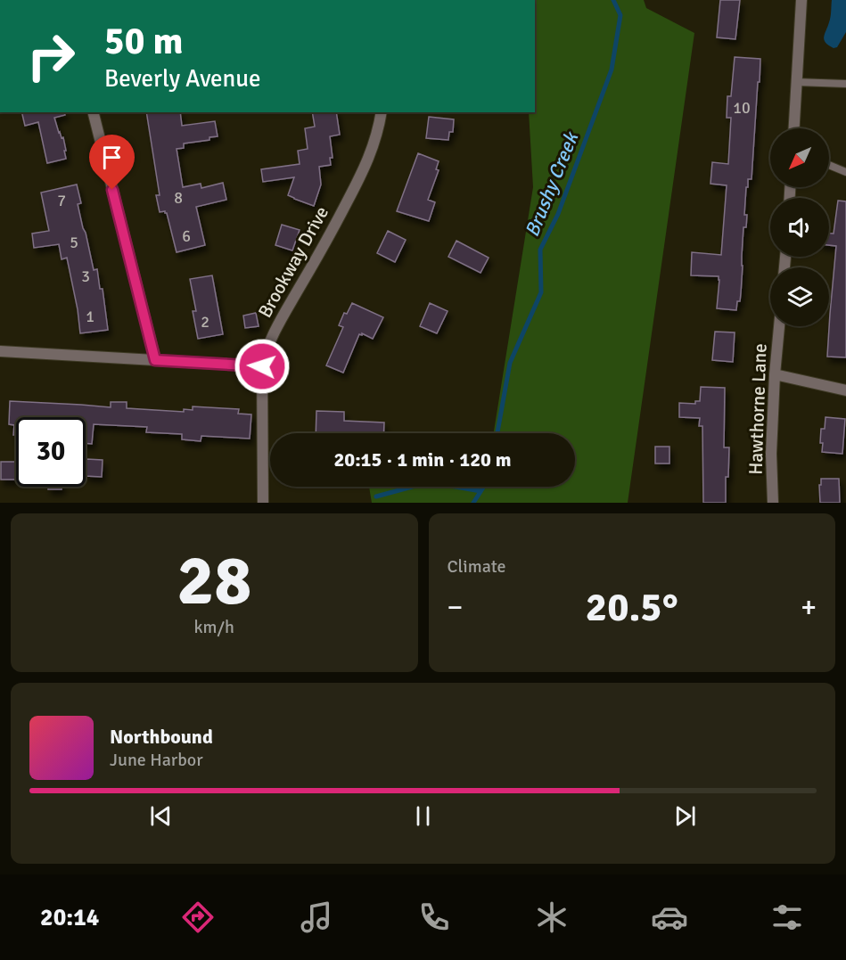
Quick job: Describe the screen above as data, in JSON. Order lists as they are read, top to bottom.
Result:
{
  "streets": {
    "street": ["Brookway Drive", "Hawthorne Lane"]
  },
  "water": ["Brushy Creek"],
  "house_numbers": [
    "10",
    "8",
    "7",
    "6",
    "5",
    "3",
    "1",
    "2"
  ],
  "north": "bottom left",
  "page": {
    "turn": ["50 m", "Beverly Avenue"],
    "limit": "30",
    "trip": "20:15 · 1 min · 120 m",
    "tile": [
      ["28", "km/h"],
      "Climate"
    ],
    "heat": ["−", "20.5°", "+"],
    "song": ["Northbound", "June Harbor"],
    "tabs": "20:14"
  }
}
